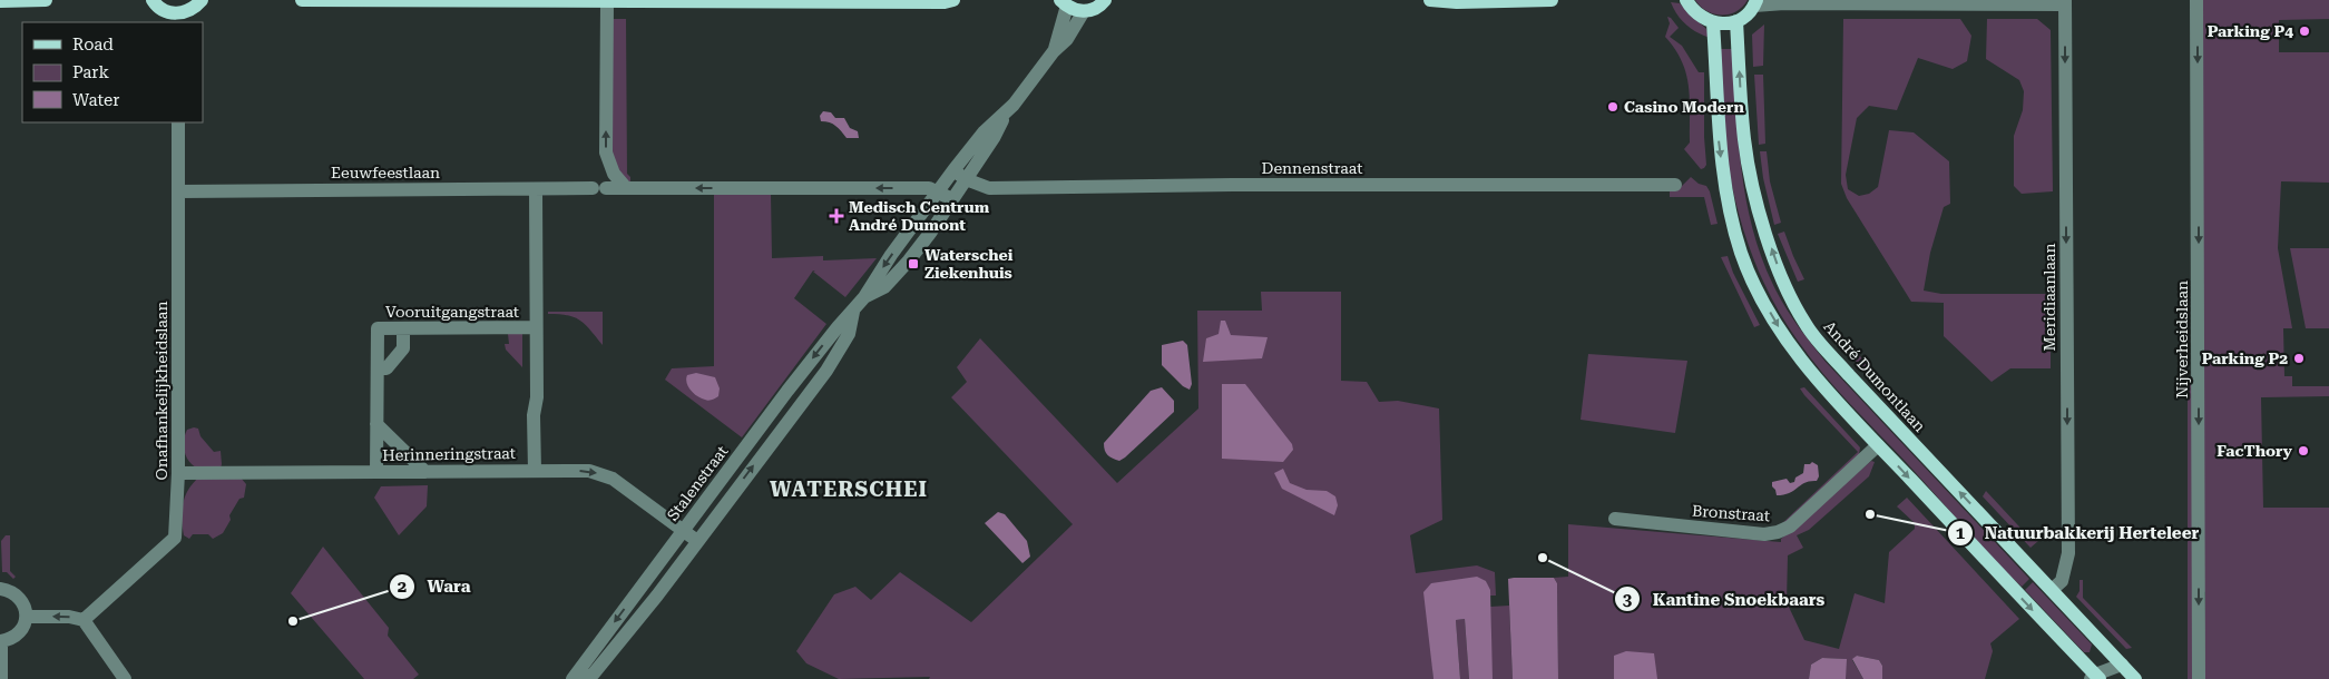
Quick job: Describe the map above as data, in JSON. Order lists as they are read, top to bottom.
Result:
{
  "streets": {
    "main road": ["André Dumontlaan"],
    "street": [
      "Dennenstraat",
      "Eeuwfeestlaan",
      "Meridiaanlaan",
      "Vooruitgangstraat",
      "Nijverheidslaan",
      "Onafhankelijkheidslaan",
      "Herinneringstraat",
      "Stalenstraat",
      "Bronstraat"
    ]
  },
  "crossings": [
    ["Dennenstraat", "Stalenstraat"],
    ["Eeuwfeestlaan", "Vooruitgangstraat"],
    ["Eeuwfeestlaan", "Onafhankelijkheidslaan"],
    ["Eeuwfeestlaan", "Stalenstraat"],
    ["Meridiaanlaan", "André Dumontlaan"],
    ["Vooruitgangstraat", "Herinneringstraat"],
    ["Onafhankelijkheidslaan", "Herinneringstraat"],
    ["Herinneringstraat", "Stalenstraat"]
  ],
  "one_way": ["Eeuwfeestlaan", "Meridiaanlaan", "Nijverheidslaan"],
  "districts": ["WATERSCHEI"],
  "places": {
    "other": [
      "Parking P4",
      "Casino Modern",
      "Parking P2",
      "FacThory",
      "Natuurbakkerij Herteleer",
      "Kantine Snoekbaars",
      "Wara"
    ],
    "health": ["Medisch Centrum André Dumont"],
    "transit": ["Waterschei Ziekenhuis"]
  },
  "legend": ["Road", "Park", "Water"]
}
